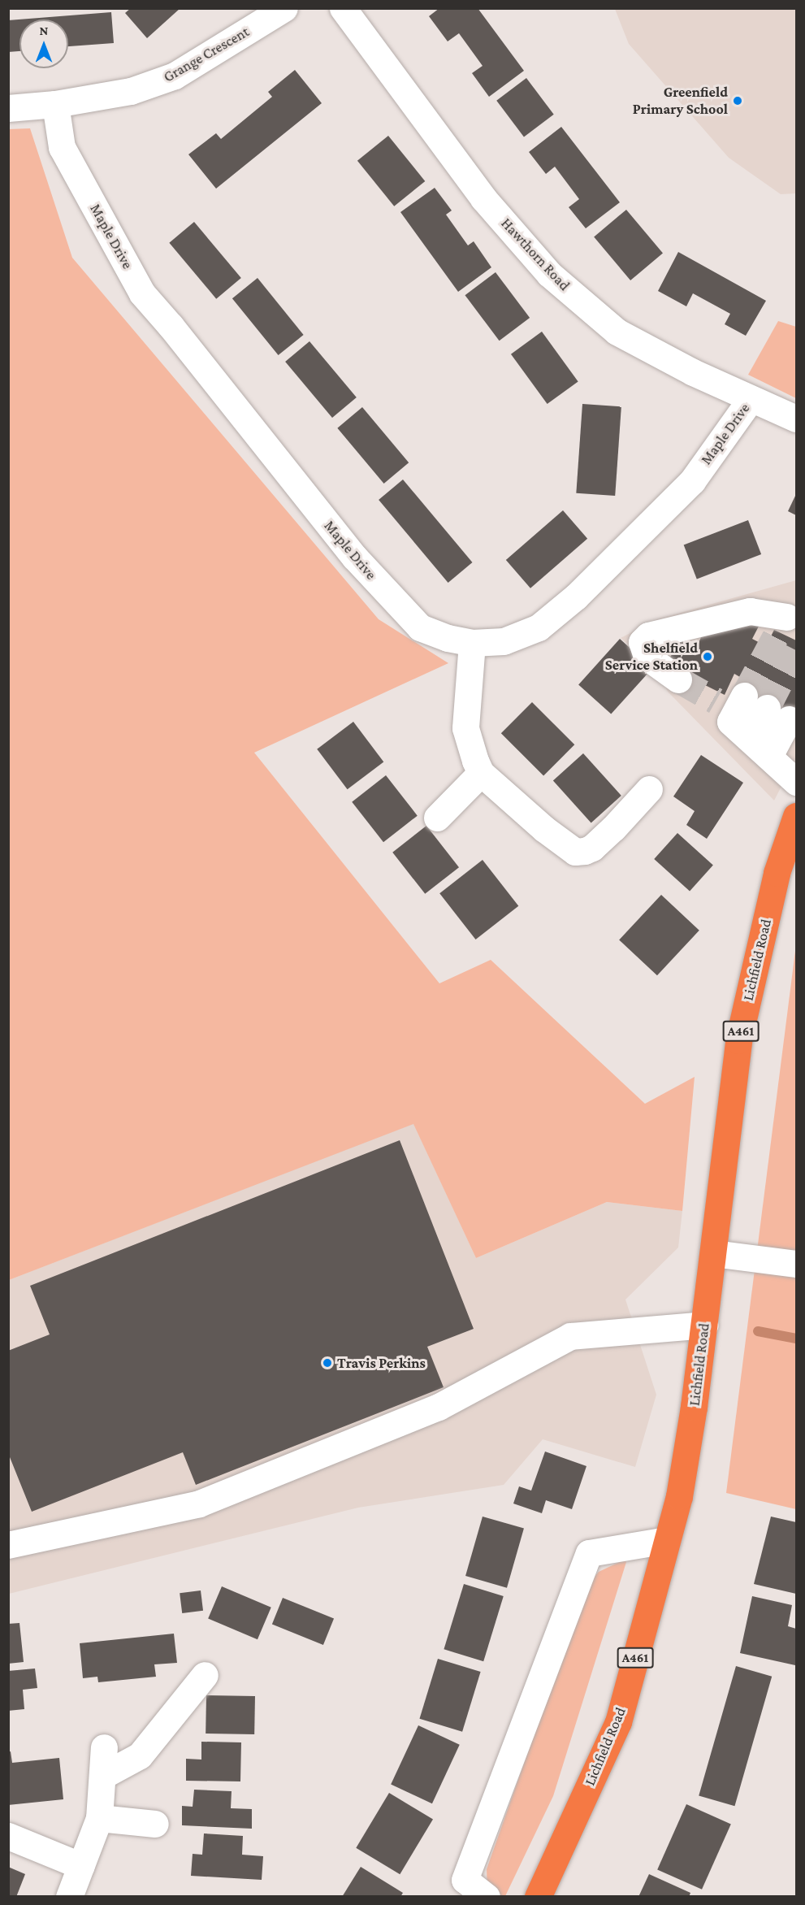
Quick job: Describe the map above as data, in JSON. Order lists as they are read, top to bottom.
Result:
{
  "streets": {
    "highway": ["Lichfield Road", "A461"],
    "street": ["Grange Crescent", "Maple Drive", "Hawthorn Road"]
  },
  "crossings": [
    ["Grange Crescent", "Maple Drive"],
    ["Maple Drive", "Hawthorn Road"]
  ],
  "places": ["Greenfield Primary School", "Shelfield Service Station", "Travis Perkins"],
  "north": "top"
}
